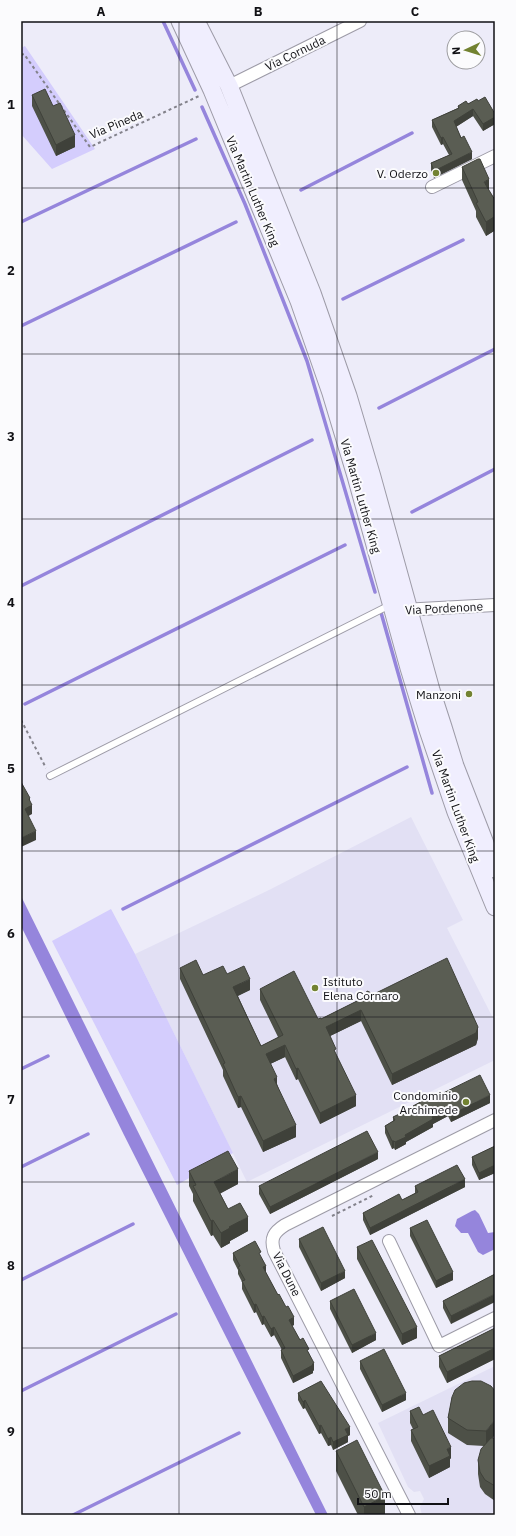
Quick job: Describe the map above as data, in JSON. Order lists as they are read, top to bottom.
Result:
{
  "streets": {
    "main road": ["Via Martin Luther King"],
    "street": ["Via Cornuda", "Via Pordenone", "Via Dune"],
    "path": ["Via Pineda"]
  },
  "crossings": [
    ["Via Cornuda", "Via Martin Luther King"],
    ["Via Pineda", "Via Martin Luther King"],
    ["Via Martin Luther King", "Via Pordenone"]
  ],
  "places": [
    "V. Oderzo",
    "Manzoni",
    "Istituto Elena Cornaro",
    "Condominio Archimede"
  ],
  "scale_bar": "50 m",
  "north": "left",
  "grid": {
    "columns": ["A", "B", "C"],
    "rows": [
      "1",
      "2",
      "3",
      "4",
      "5",
      "6",
      "7",
      "8",
      "9"
    ]
  }
}
